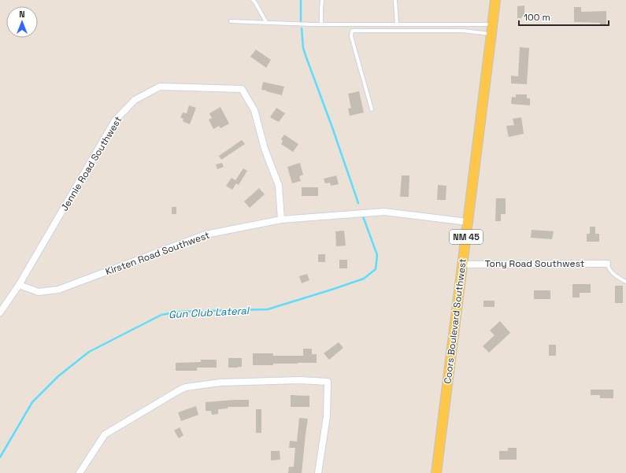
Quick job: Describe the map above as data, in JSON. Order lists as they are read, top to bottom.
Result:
{
  "streets": {
    "main road": ["NM 45", "Coors Boulevard Southwest"],
    "street": ["Jennie Road Southwest", "Kirsten Road Southwest", "Tony Road Southwest"]
  },
  "crossings": [
    ["Jennie Road Southwest", "Kirsten Road Southwest"],
    ["Kirsten Road Southwest", "Coors Boulevard Southwest"],
    ["Tony Road Southwest", "Coors Boulevard Southwest"]
  ],
  "water": ["Gun Club Lateral"],
  "scale_bar": "100 m",
  "north": "top"
}
